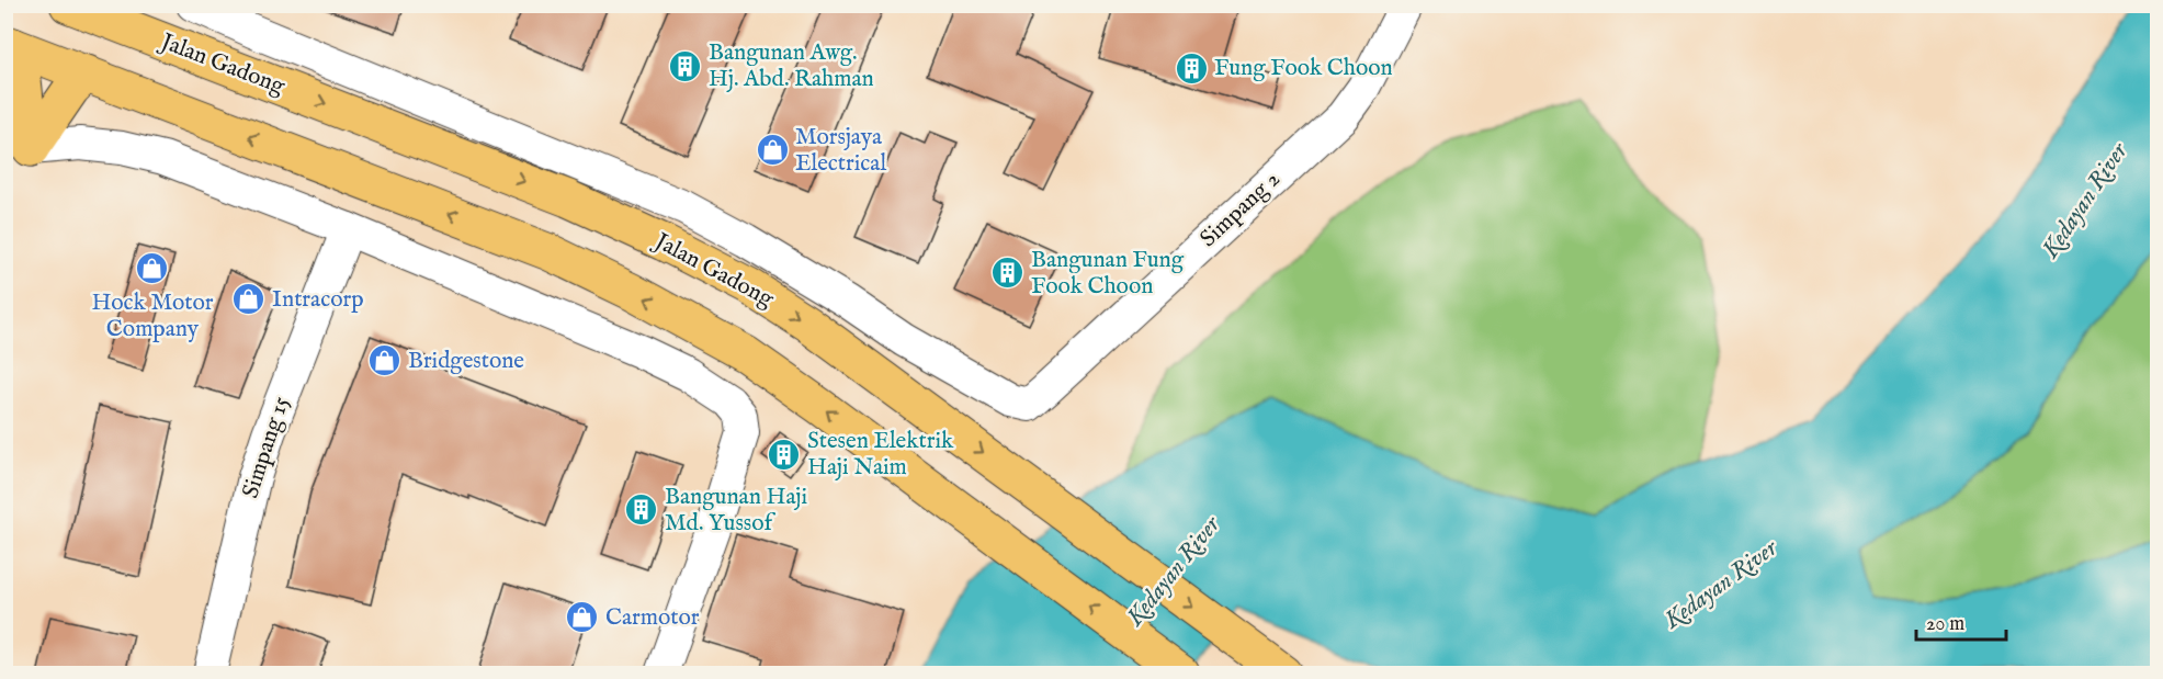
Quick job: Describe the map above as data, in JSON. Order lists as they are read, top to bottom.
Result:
{
  "streets": {
    "main road": ["Jalan Gadong"],
    "street": ["Simpang 2", "Simpang 15"]
  },
  "water": ["Kedayan River"],
  "places": {
    "building": [
      "Bangunan Awg. Hj. Abd. Rahman",
      "Fung Fook Choon",
      "Bangunan Fung Fook Choon",
      "Stesen Elektrik Haji Naim",
      "Bangunan Haji Md. Yussof"
    ],
    "shop": [
      "Morsjaya Electrical",
      "Hock Motor Company",
      "Intracorp",
      "Bridgestone",
      "Carmotor"
    ]
  },
  "scale_bar": "20 m"
}
